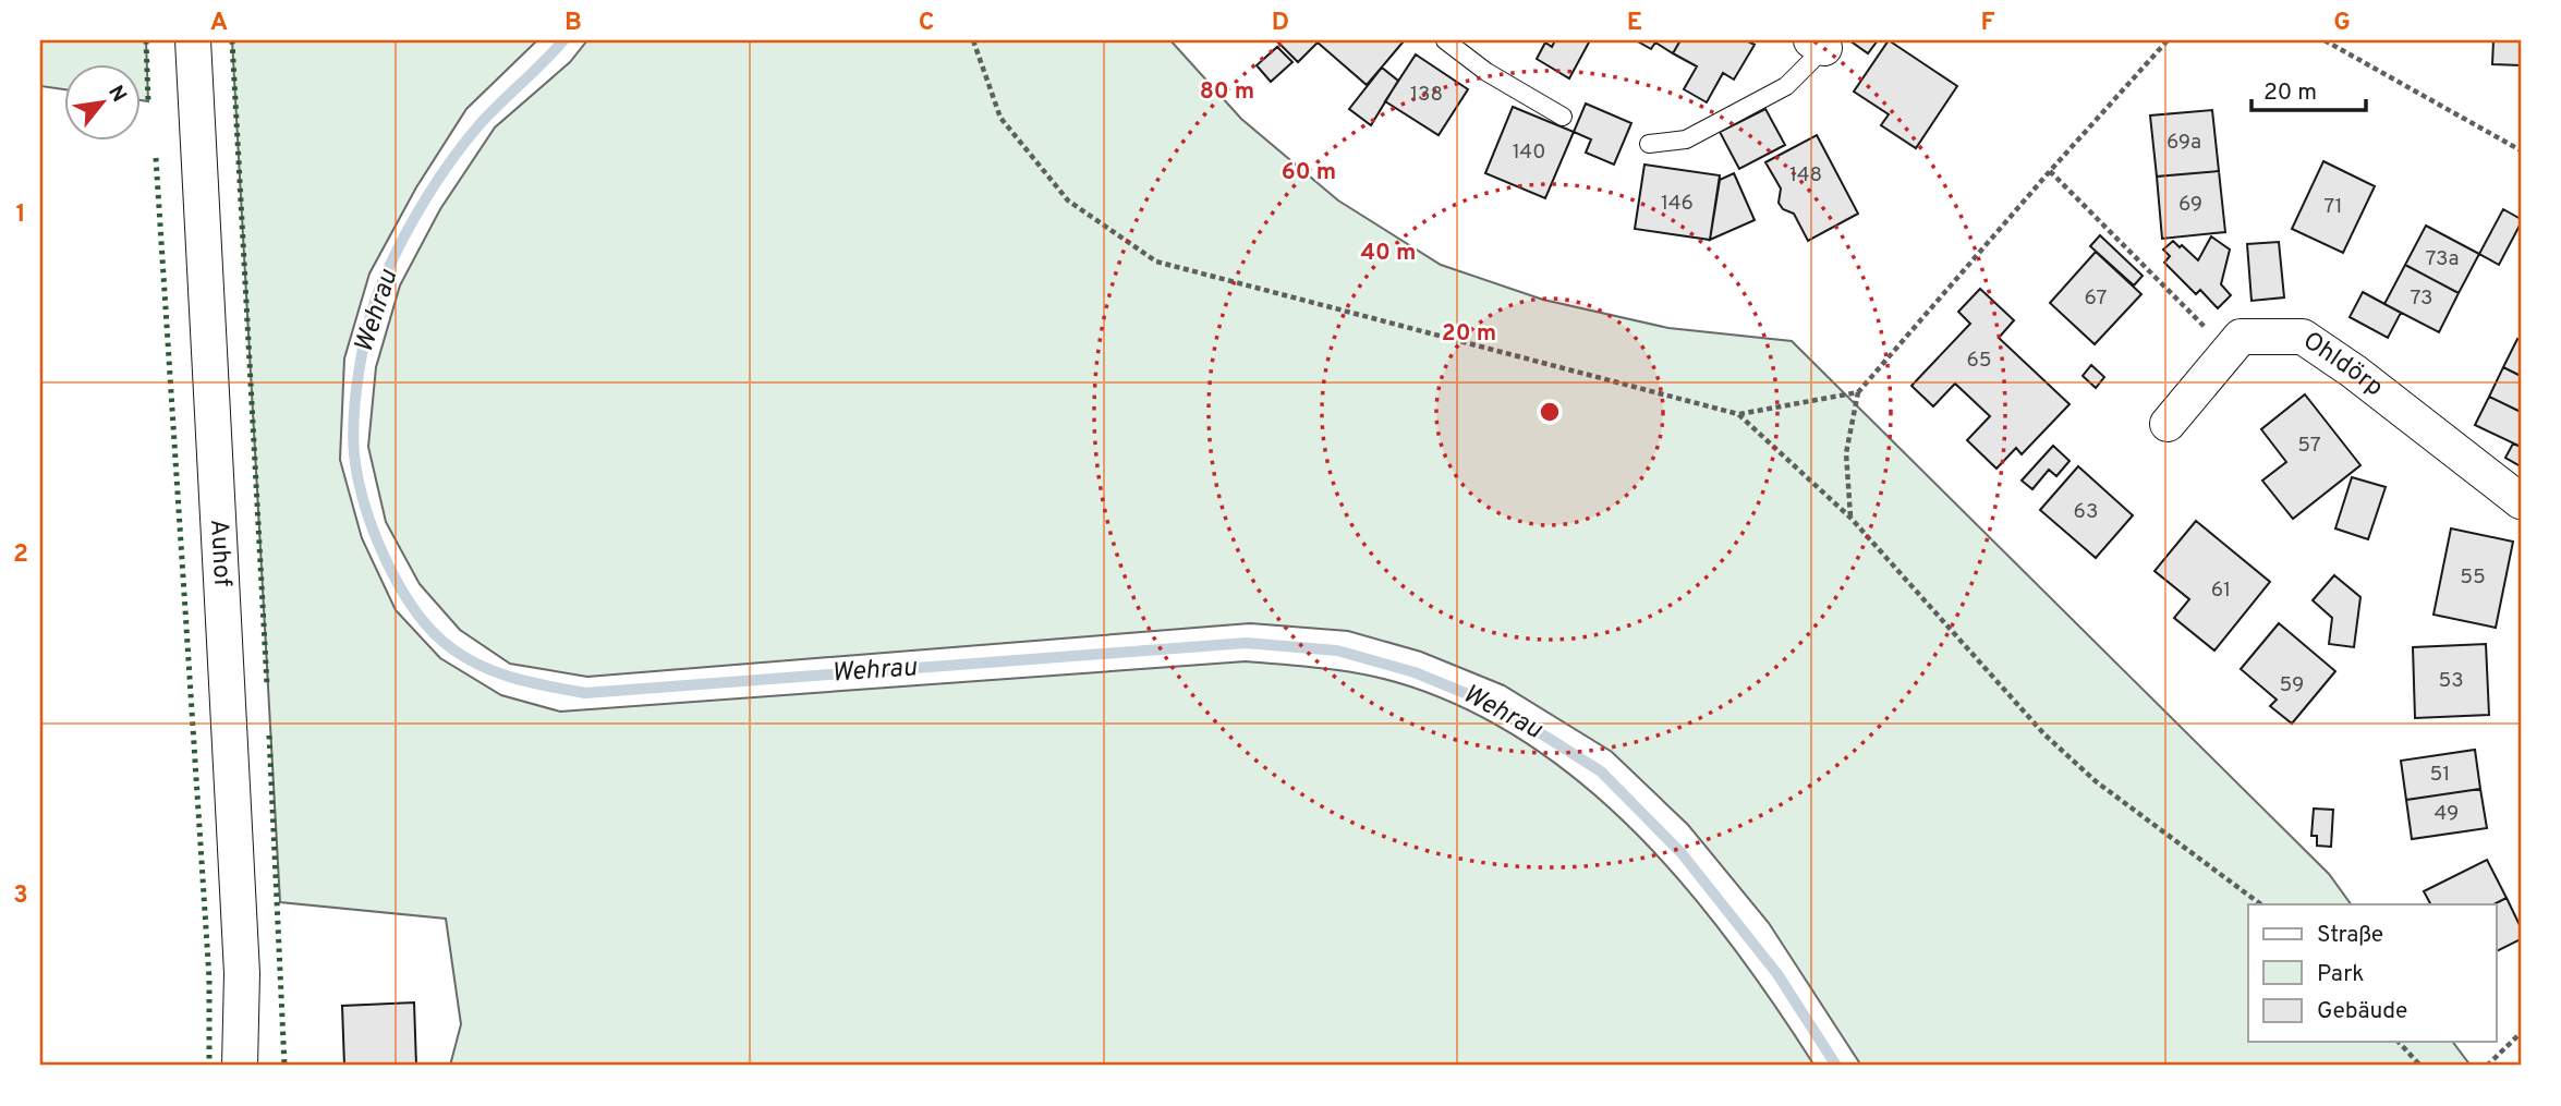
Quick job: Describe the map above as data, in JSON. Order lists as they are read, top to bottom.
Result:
{
  "streets": {
    "street": ["Ohldörp", "Auhof"]
  },
  "water": ["Wehrau"],
  "house_numbers": [
    "138",
    "69a",
    "140",
    "148",
    "146",
    "69",
    "71",
    "73a",
    "67",
    "73",
    "65",
    "57",
    "63",
    "55",
    "61",
    "53",
    "59",
    "51",
    "49"
  ],
  "legend": ["Straße", "Park", "Gebäude"],
  "scale_bar": "20 m",
  "north": "top right",
  "grid": {
    "columns": [
      "A",
      "B",
      "C",
      "D",
      "E",
      "F",
      "G"
    ],
    "rows": ["1", "2", "3"]
  },
  "rings": [
    "80 m",
    "60 m",
    "40 m",
    "20 m"
  ]
}
